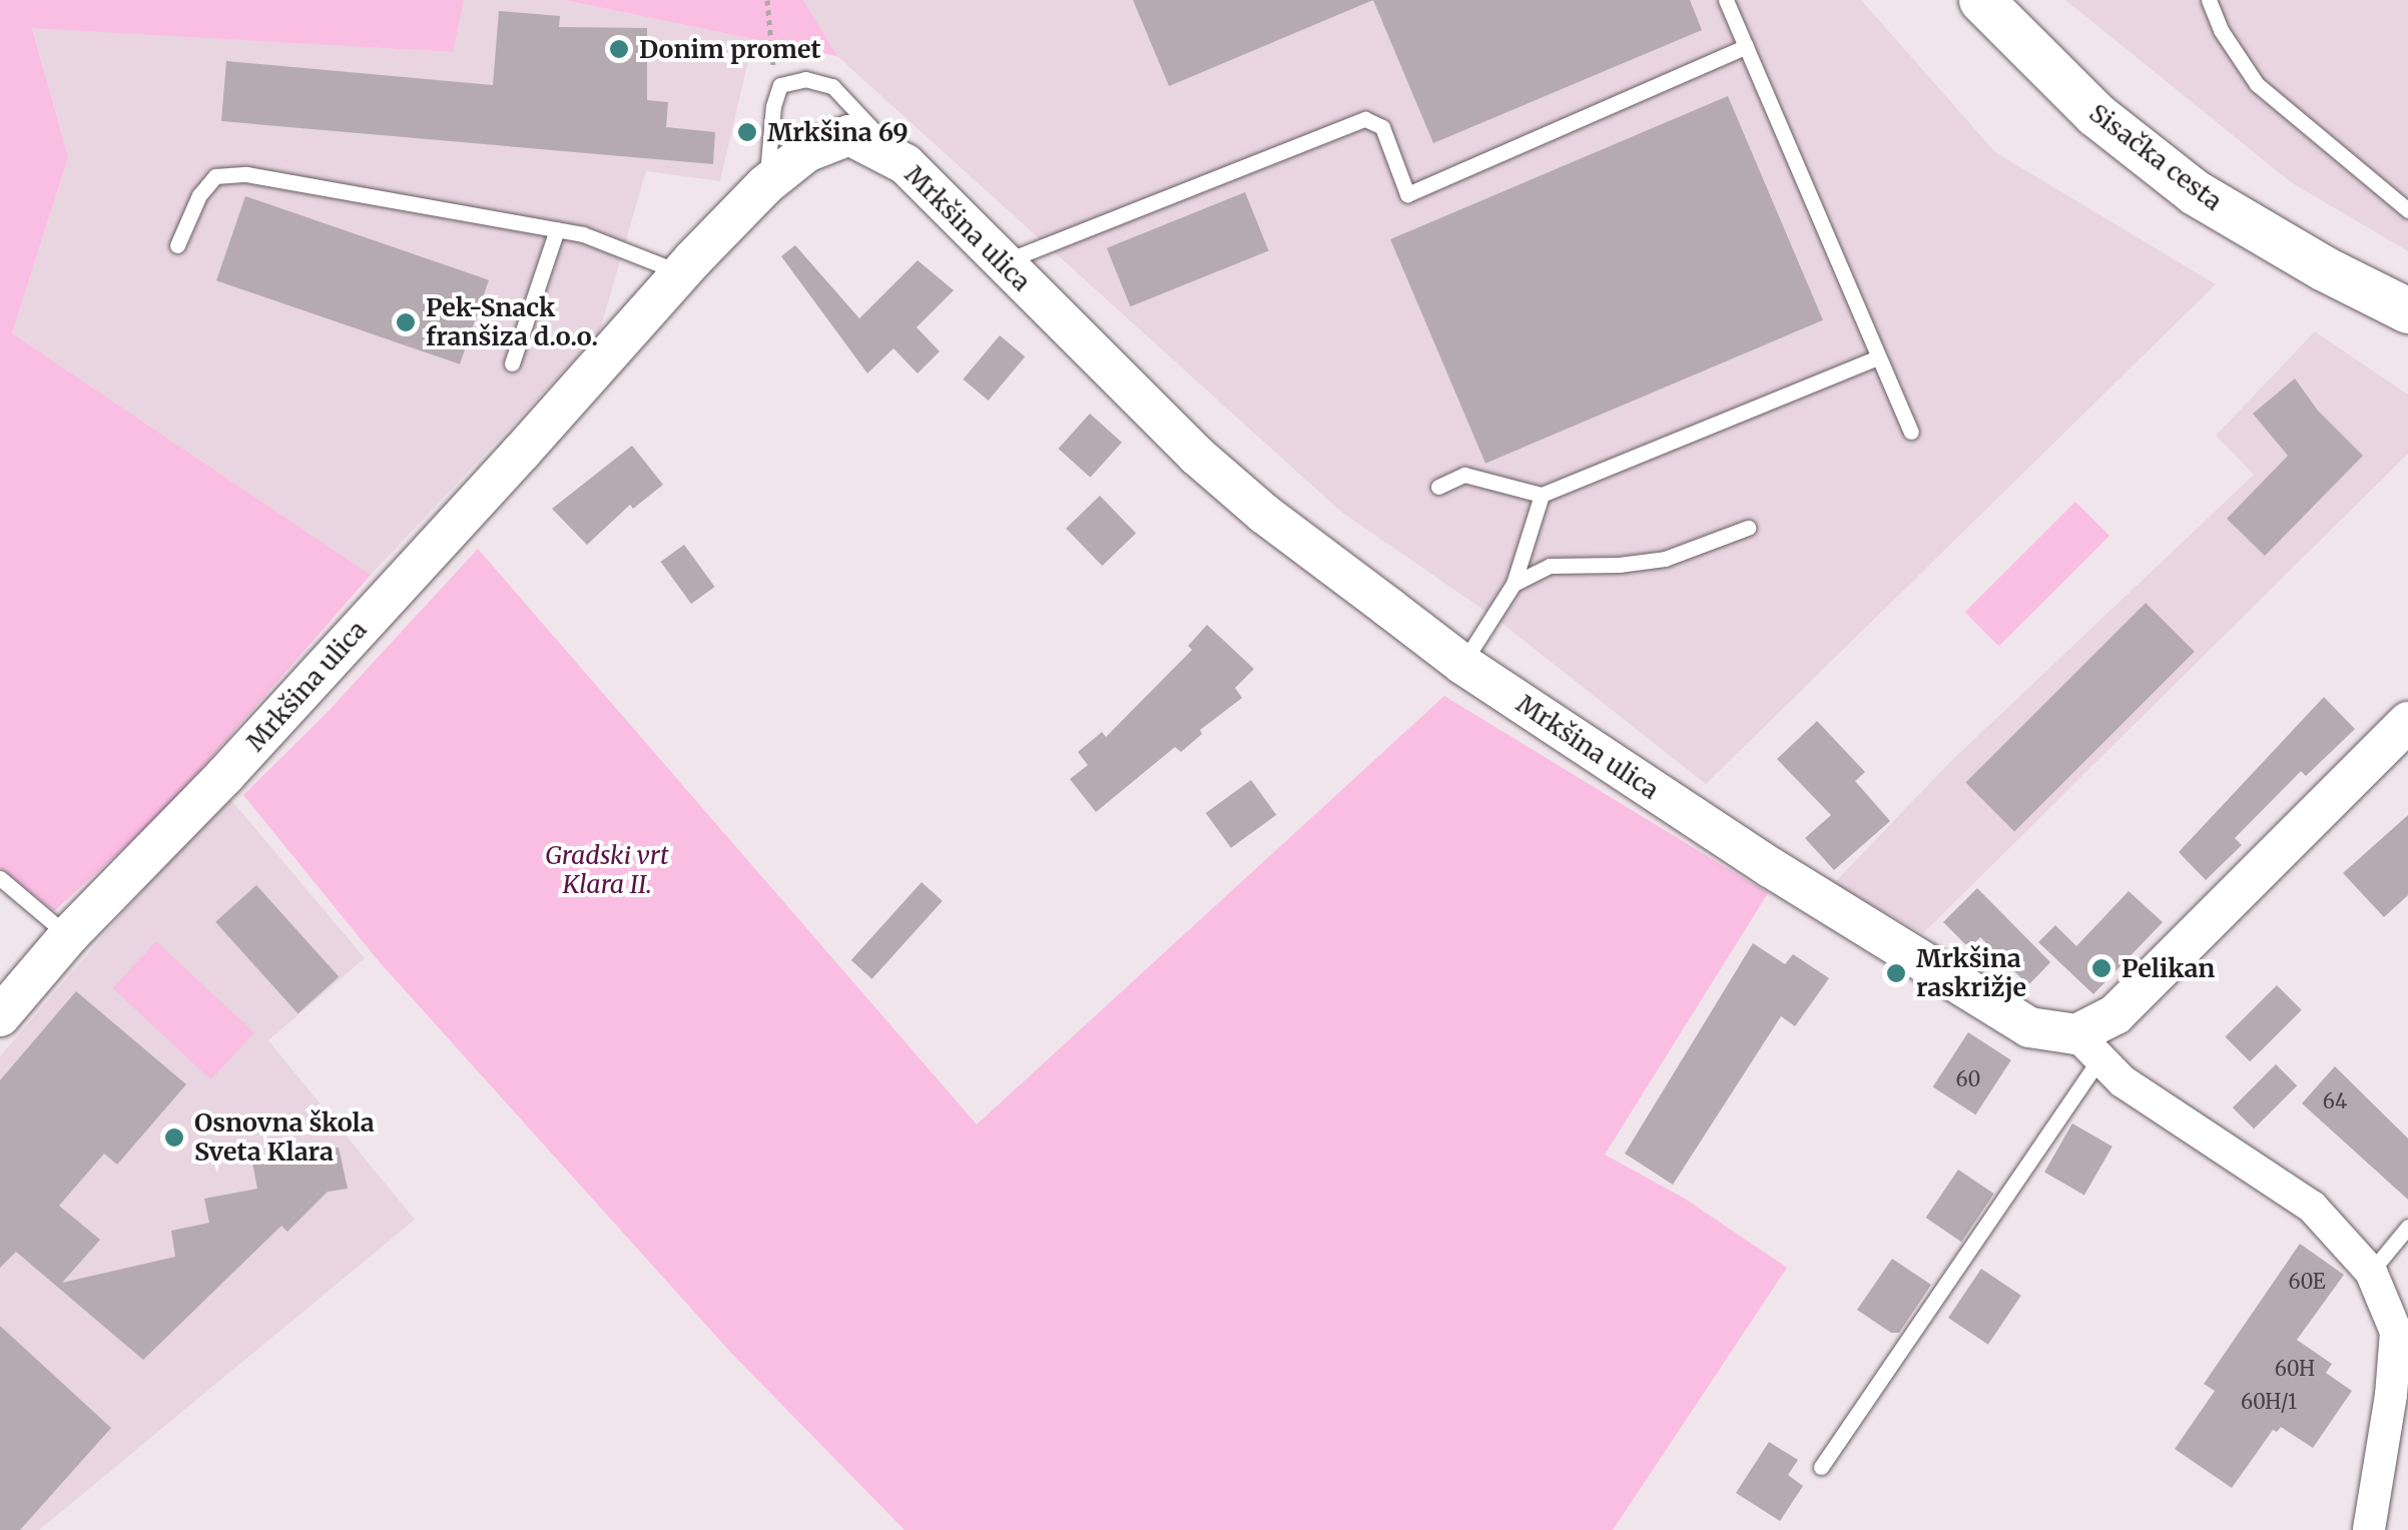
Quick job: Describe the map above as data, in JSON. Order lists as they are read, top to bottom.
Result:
{
  "streets": {
    "main road": ["Sisačka cesta"],
    "street": ["Mrkšina ulica"]
  },
  "parks": ["Gradski vrt Klara II."],
  "places": [
    "Donim promet",
    "Mrkšina 69",
    "Pek-Snack franšiza d.o.o.",
    "Pelikan",
    "Mrkšina raskrižje",
    "Osnovna škola Sveta Klara"
  ],
  "house_numbers": [
    "60",
    "64",
    "60E",
    "60H",
    "60H/1"
  ]
}
